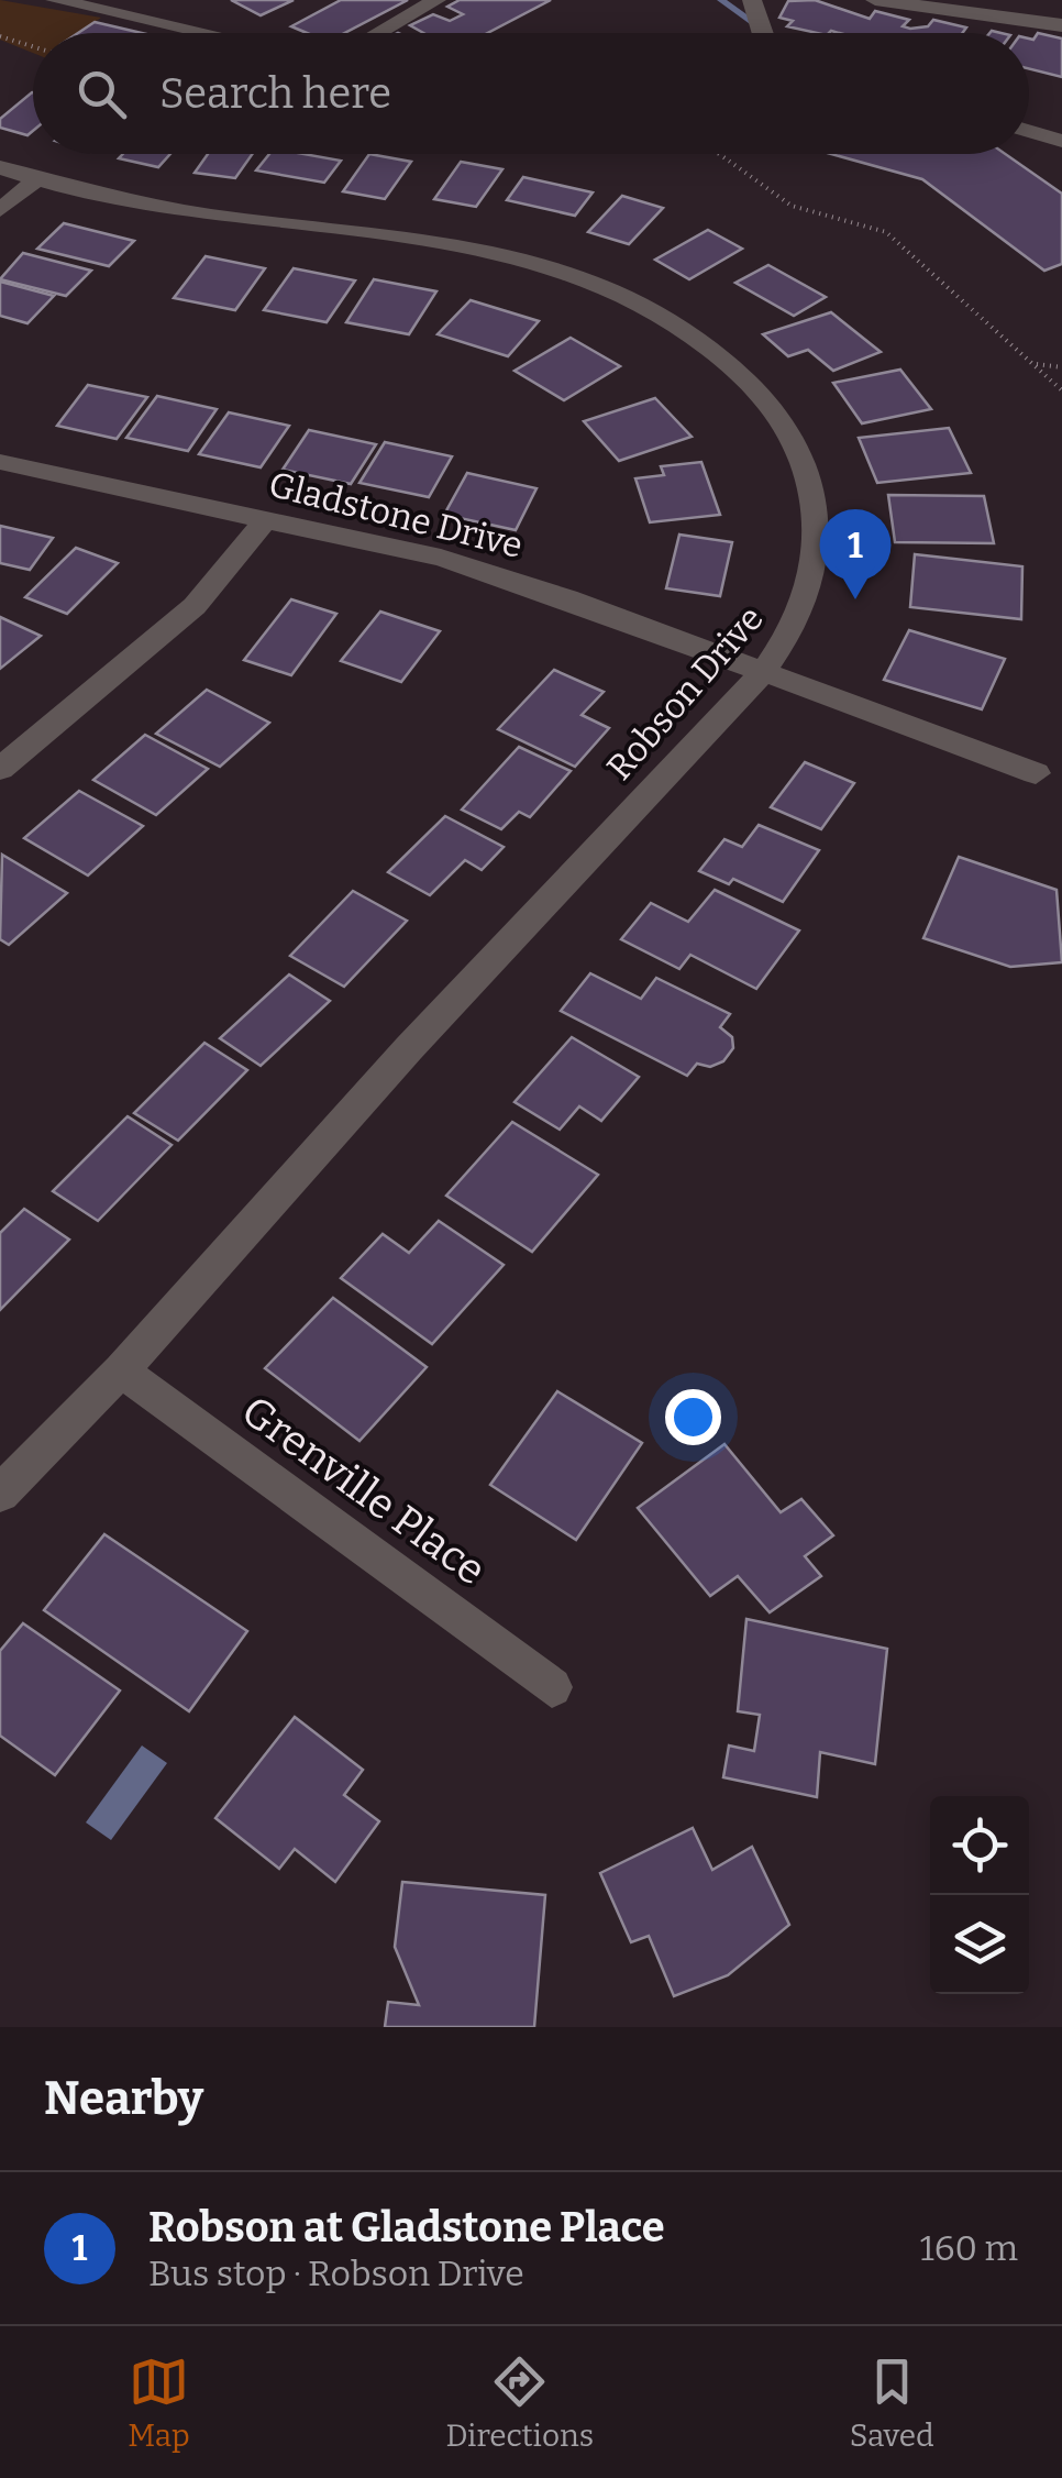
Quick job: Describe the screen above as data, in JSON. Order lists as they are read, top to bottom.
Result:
{
  "streets": {
    "street": ["Gladstone Drive", "Robson Drive", "Grenville Place"]
  },
  "crossings": [
    ["Gladstone Drive", "Robson Drive"],
    ["Robson Drive", "Grenville Place"]
  ],
  "page": {
    "search": "Search here",
    "pins": "1",
    "heading": "Nearby",
    "list": [
      {
        "mark": "1",
        "name": "Robson at Gladstone Place",
        "note": "Bus stop · Robson Drive",
        "value": "160 m"
      }
    ],
    "nav": ["Map", "Directions", "Saved"]
  }
}
